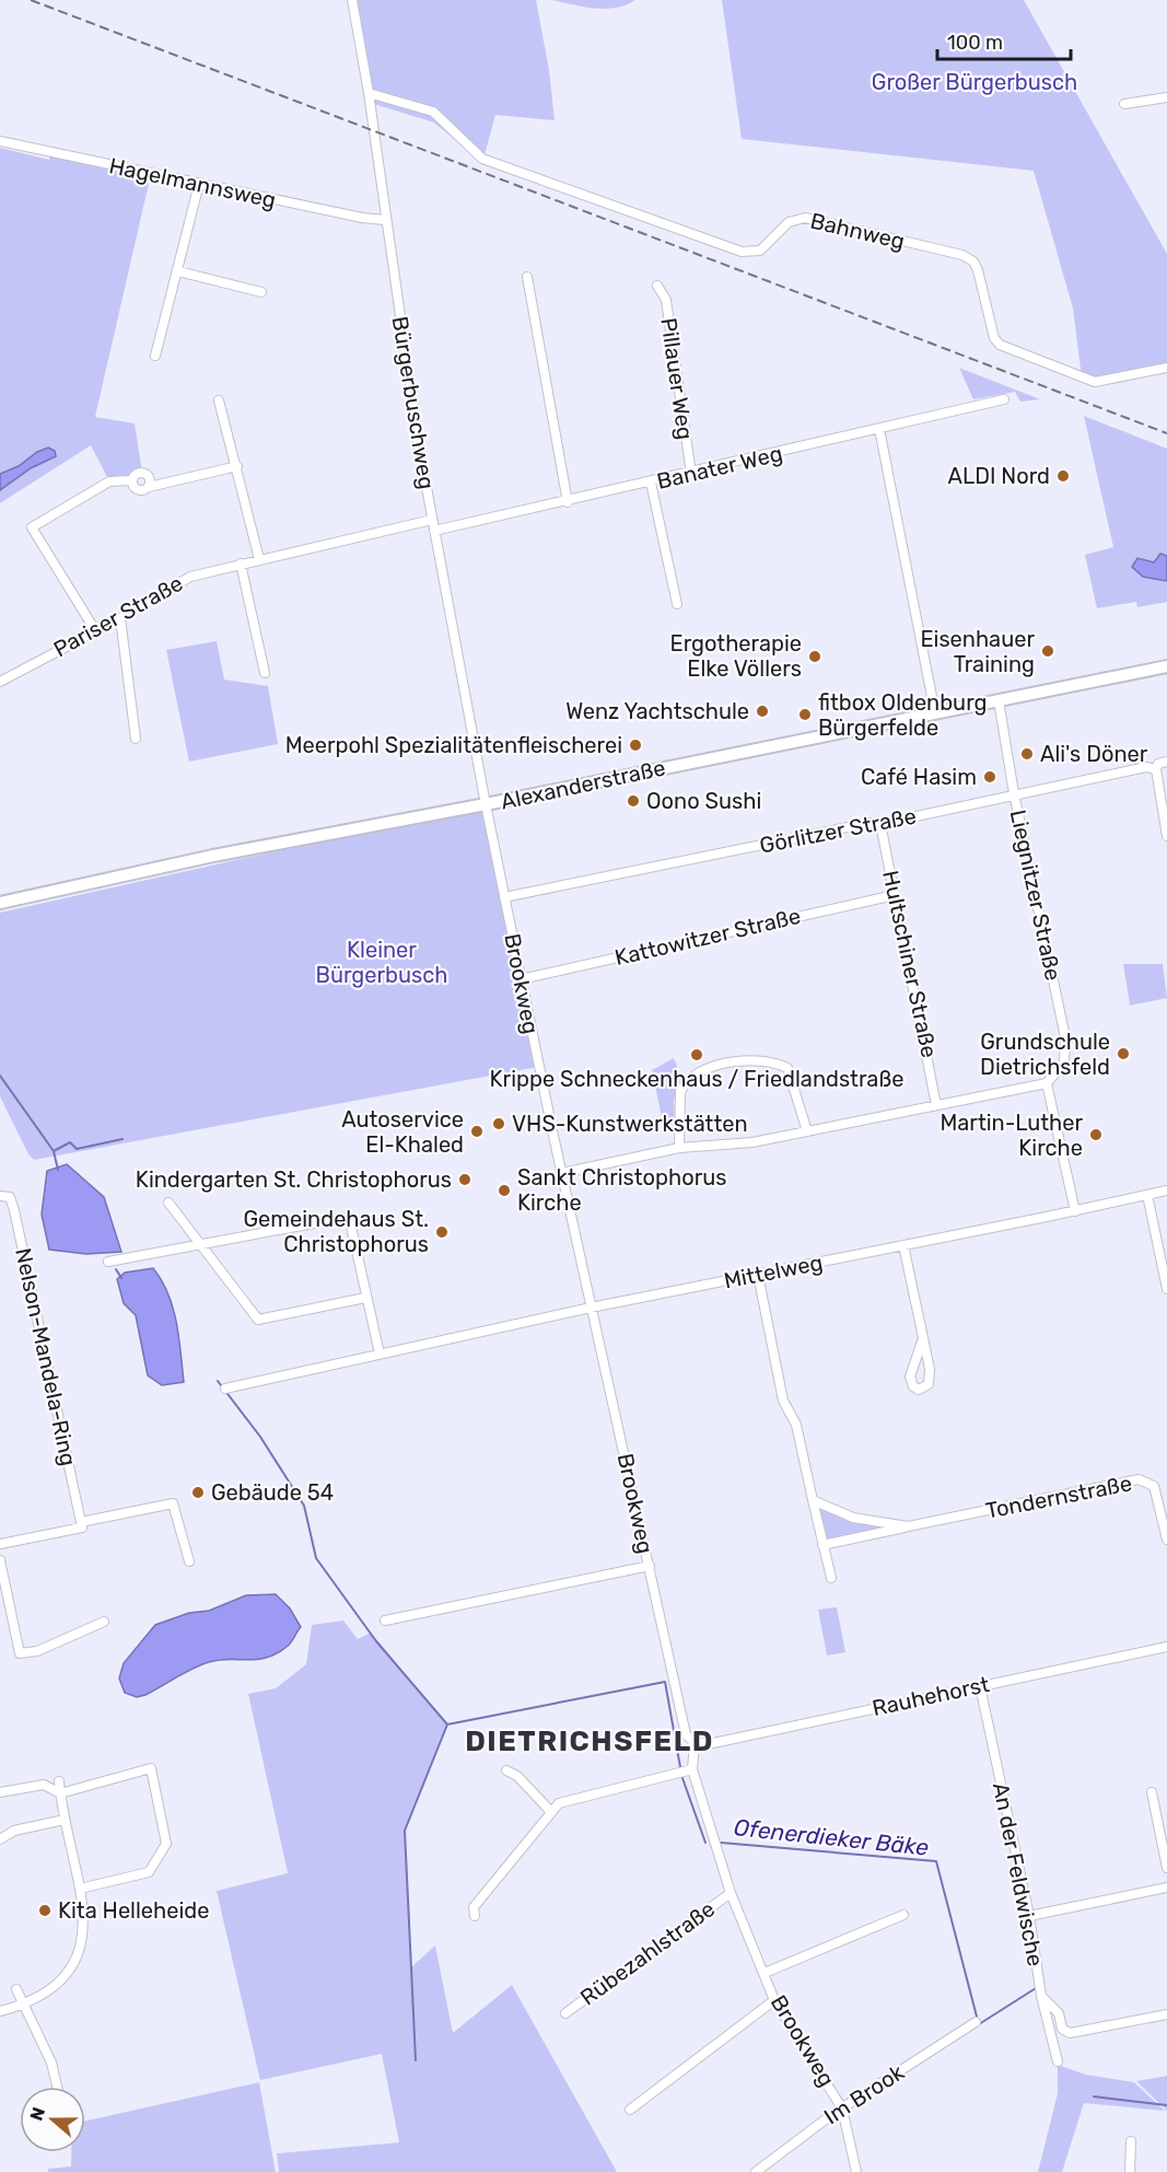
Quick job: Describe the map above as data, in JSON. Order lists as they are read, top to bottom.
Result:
{
  "streets": {
    "main road": ["Alexanderstraße"],
    "street": [
      "Hagelmannsweg",
      "Bahnweg",
      "Pillauer Weg",
      "Bürgerbuschweg",
      "Banater Weg",
      "Pariser Straße",
      "Görlitzer Straße",
      "Liegnitzer Straße",
      "Kattowitzer Straße",
      "Hultschiner Straße",
      "Brookweg",
      "Mittelweg",
      "Nelson-Mandela-Ring",
      "Tondernstraße",
      "Rauhehorst",
      "An der Feldwische",
      "Rübezahlstraße",
      "Im Brook"
    ]
  },
  "crossings": [
    ["Hagelmannsweg", "Bürgerbuschweg"],
    ["Bahnweg", "Bürgerbuschweg"],
    ["Pillauer Weg", "Banater Weg"],
    ["Bürgerbuschweg", "Banater Weg"],
    ["Bürgerbuschweg", "Pariser Straße"],
    ["Bürgerbuschweg", "Alexanderstraße"],
    ["Bürgerbuschweg", "Brookweg"],
    ["Alexanderstraße", "Liegnitzer Straße"],
    ["Alexanderstraße", "Brookweg"],
    ["Görlitzer Straße", "Liegnitzer Straße"],
    ["Görlitzer Straße", "Hultschiner Straße"],
    ["Görlitzer Straße", "Brookweg"],
    ["Kattowitzer Straße", "Hultschiner Straße"],
    ["Kattowitzer Straße", "Brookweg"],
    ["Brookweg", "Mittelweg"],
    ["Brookweg", "Rauhehorst"],
    ["Brookweg", "Rübezahlstraße"],
    ["Brookweg", "Im Brook"],
    ["Rauhehorst", "An der Feldwische"]
  ],
  "districts": ["DIETRICHSFELD"],
  "water": ["Ofenerdieker Bäke"],
  "parks": ["Großer Bürgerbusch", "Kleiner Bürgerbusch"],
  "places": [
    "ALDI Nord",
    "Eisenhauer Training",
    "Ergotherapie Elke Völlers",
    "Wenz Yachtschule",
    "fitbox Oldenburg Bürgerfelde",
    "Meerpohl Spezialitätenfleischerei",
    "Ali's Döner",
    "Café Hasim",
    "Oono Sushi",
    "Grundschule Dietrichsfeld",
    "Krippe Schneckenhaus / Friedlandstraße",
    "VHS-Kunstwerkstätten",
    "Autoservice El-Khaled",
    "Martin-Luther Kirche",
    "Kindergarten St. Christophorus",
    "Sankt Christophorus Kirche",
    "Gemeindehaus St. Christophorus",
    "Gebäude 54",
    "Kita Helleheide"
  ],
  "scale_bar": "100 m",
  "north": "left"
}
